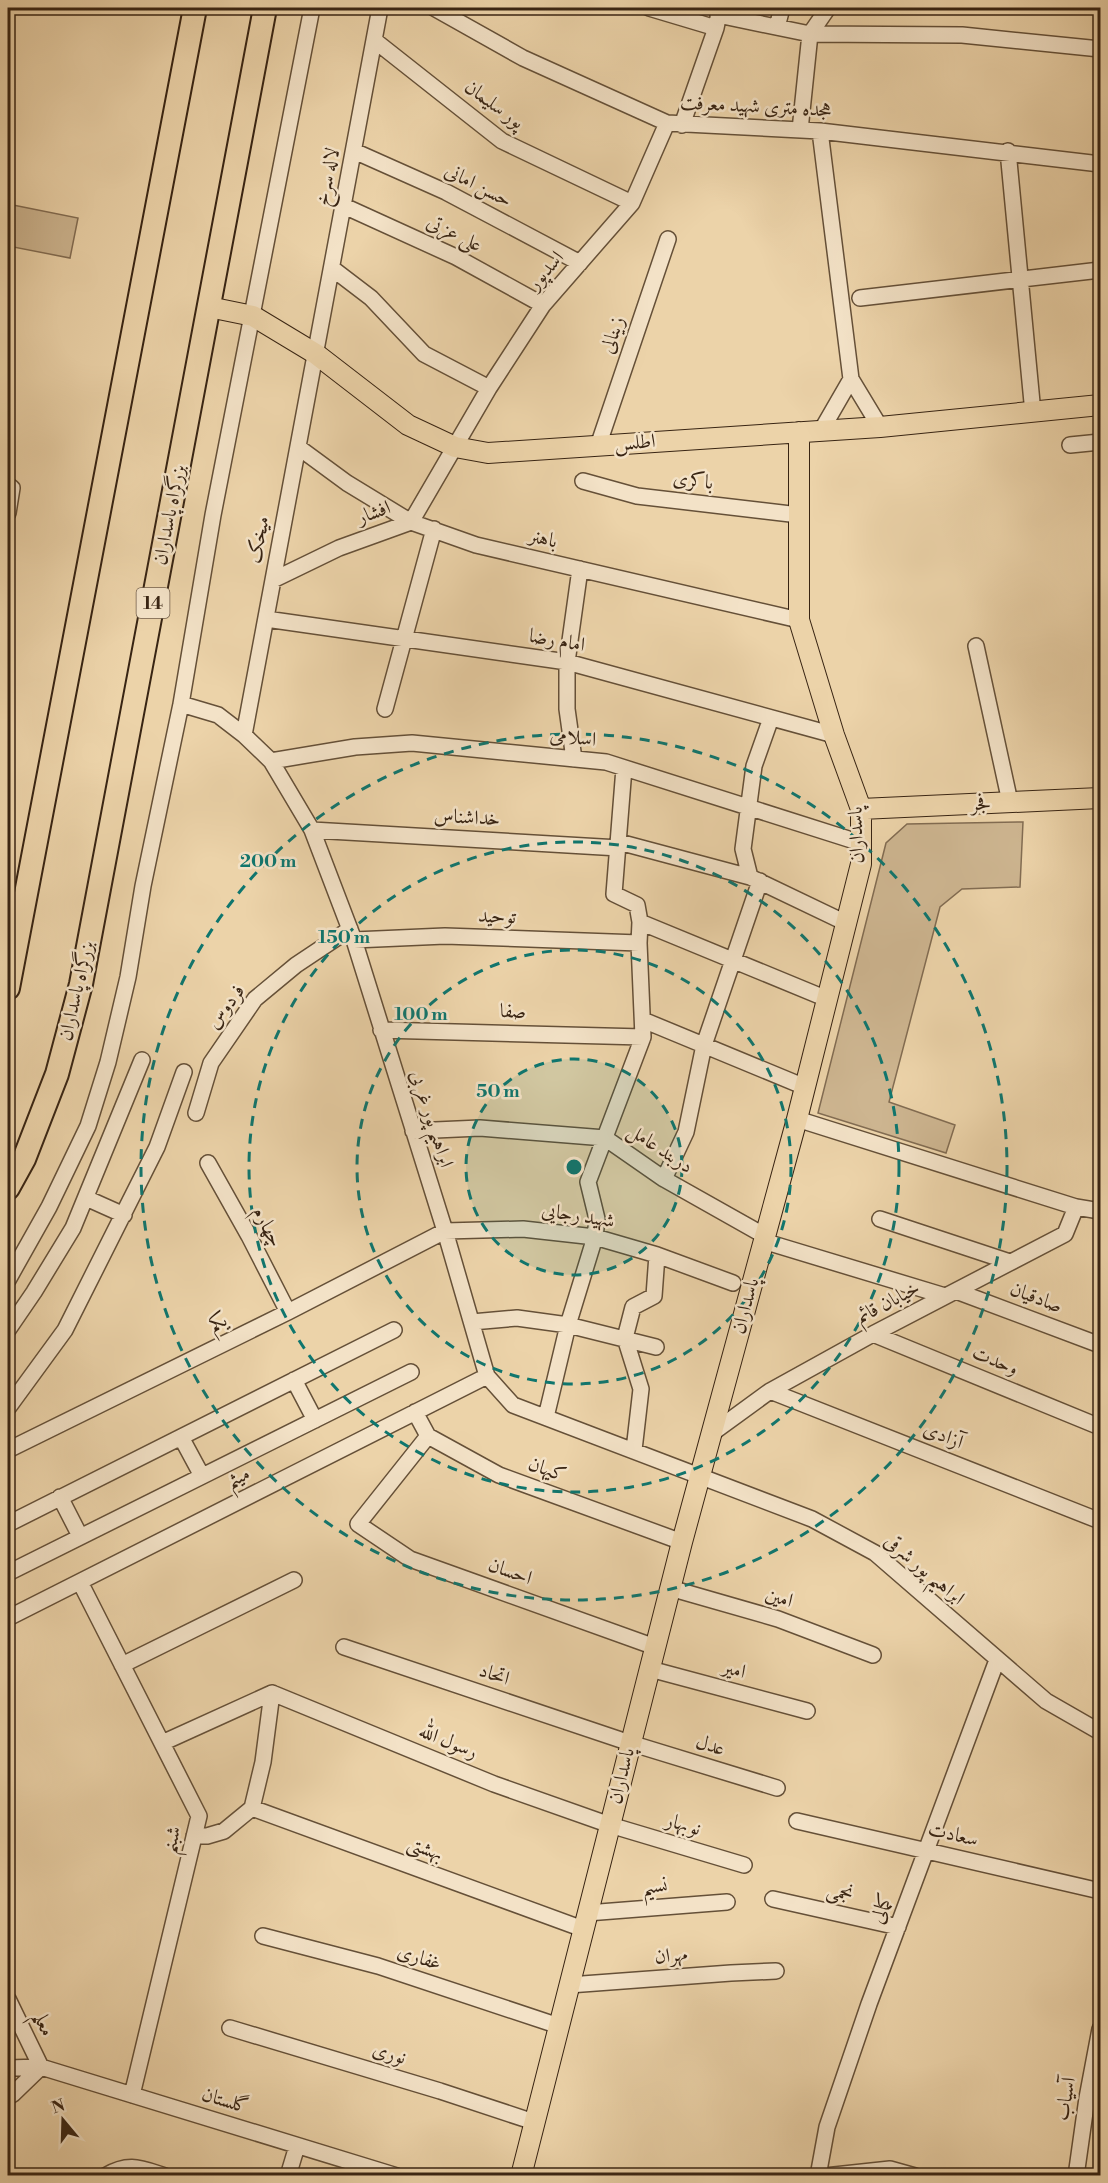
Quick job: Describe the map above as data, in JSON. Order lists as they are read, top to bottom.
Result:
{
  "streets": {
    "highway": ["بزرگراه پاسداران", "14"],
    "main road": ["اطلس", "فجر", "پاسداران"],
    "street": [
      "پور سلیمان",
      "هجده متری شهید معرفت",
      "لاله سرخ",
      "حسن امانی",
      "علی عزتی",
      "اسدپور",
      "زینالی",
      "باکری",
      "افشار",
      "باهنر",
      "میخک",
      "امام رضا",
      "اسلامی",
      "خداشناس",
      "توحید",
      "فردوس",
      "صفا",
      "ابراهیم پور غربی",
      "دربند عامل",
      "شهید رجایی",
      "چهارم",
      "صادقیان",
      "خیابان قائم",
      "یکم",
      "وحدت",
      "آزادی",
      "کیهان",
      "میثم",
      "ابراهیم پور شرقی",
      "احسان",
      "امین",
      "امیر",
      "اتحاد",
      "رسول الله",
      "عدل",
      "نوبهار",
      "سعادت",
      "شبنم",
      "بهشتی",
      "نسیم",
      "نجمی",
      "کمالی",
      "مهران",
      "غفاری",
      "معلم",
      "نوری",
      "آسیاب",
      "گلستان"
    ]
  },
  "crossings": [
    ["پور سلیمان", "لاله سرخ"],
    ["پور سلیمان", "اسدپور"],
    ["هجده متری شهید معرفت", "اسدپور"],
    ["لاله سرخ", "حسن امانی"],
    ["لاله سرخ", "علی عزتی"],
    ["لاله سرخ", "اطلس"],
    ["لاله سرخ", "میخک"],
    ["حسن امانی", "اسدپور"],
    ["علی عزتی", "اسدپور"],
    ["اسدپور", "اطلس"],
    ["اسدپور", "افشار"],
    ["زینالی", "اطلس"],
    ["اطلس", "افشار"],
    ["اطلس", "بزرگراه پاسداران"],
    ["اطلس", "میخک"],
    ["اطلس", "پاسداران"],
    ["باکری", "پاسداران"],
    ["افشار", "باهنر"],
    ["افشار", "میخک"],
    ["باهنر", "میخک"],
    ["باهنر", "پاسداران"],
    ["میخک", "امام رضا"],
    ["میخک", "ابراهیم پور غربی"],
    ["امام رضا", "پاسداران"],
    ["اسلامی", "پاسداران"],
    ["اسلامی", "ابراهیم پور غربی"],
    ["فجر", "پاسداران"],
    ["خداشناس", "پاسداران"],
    ["خداشناس", "ابراهیم پور غربی"],
    ["پاسداران", "ابراهیم پور غربی"],
    ["پاسداران", "دربند عامل"],
    ["پاسداران", "خیابان قائم"],
    ["پاسداران", "کیهان"],
    ["پاسداران", "ابراهیم پور شرقی"],
    ["پاسداران", "احسان"],
    ["پاسداران", "امین"],
    ["پاسداران", "امیر"],
    ["پاسداران", "اتحاد"],
    ["پاسداران", "رسول الله"],
    ["پاسداران", "عدل"],
    ["پاسداران", "نوبهار"],
    ["پاسداران", "بهشتی"],
    ["پاسداران", "نسیم"],
    ["پاسداران", "مهران"],
    ["پاسداران", "غفاری"],
    ["پاسداران", "نوری"],
    ["توحید", "فردوس"],
    ["توحید", "ابراهیم پور غربی"],
    ["فردوس", "ابراهیم پور غربی"],
    ["صفا", "ابراهیم پور غربی"],
    ["ابراهیم پور غربی", "دربند عامل"],
    ["ابراهیم پور غربی", "شهید رجایی"],
    ["ابراهیم پور غربی", "یکم"],
    ["ابراهیم پور غربی", "میثم"],
    ["ابراهیم پور غربی", "ابراهیم پور شرقی"],
    ["دربند عامل", "صادقیان"],
    ["دربند عامل", "خیابان قائم"],
    ["شهید رجایی", "یکم"],
    ["چهارم", "یکم"],
    ["صادقیان", "خیابان قائم"],
    ["خیابان قائم", "وحدت"],
    ["خیابان قائم", "آزادی"],
    ["کیهان", "احسان"],
    ["میثم", "شبنم"],
    ["ابراهیم پور شرقی", "کمالی"],
    ["اتحاد", "عدل"],
    ["رسول الله", "نوبهار"],
    ["سعادت", "کمالی"],
    ["شبنم", "گلستان"],
    ["بهشتی", "نسیم"],
    ["نجمی", "کمالی"],
    ["معلم", "گلستان"]
  ],
  "north": "top",
  "rings": [
    "200 m",
    "150 m",
    "100 m",
    "50 m"
  ]
}
